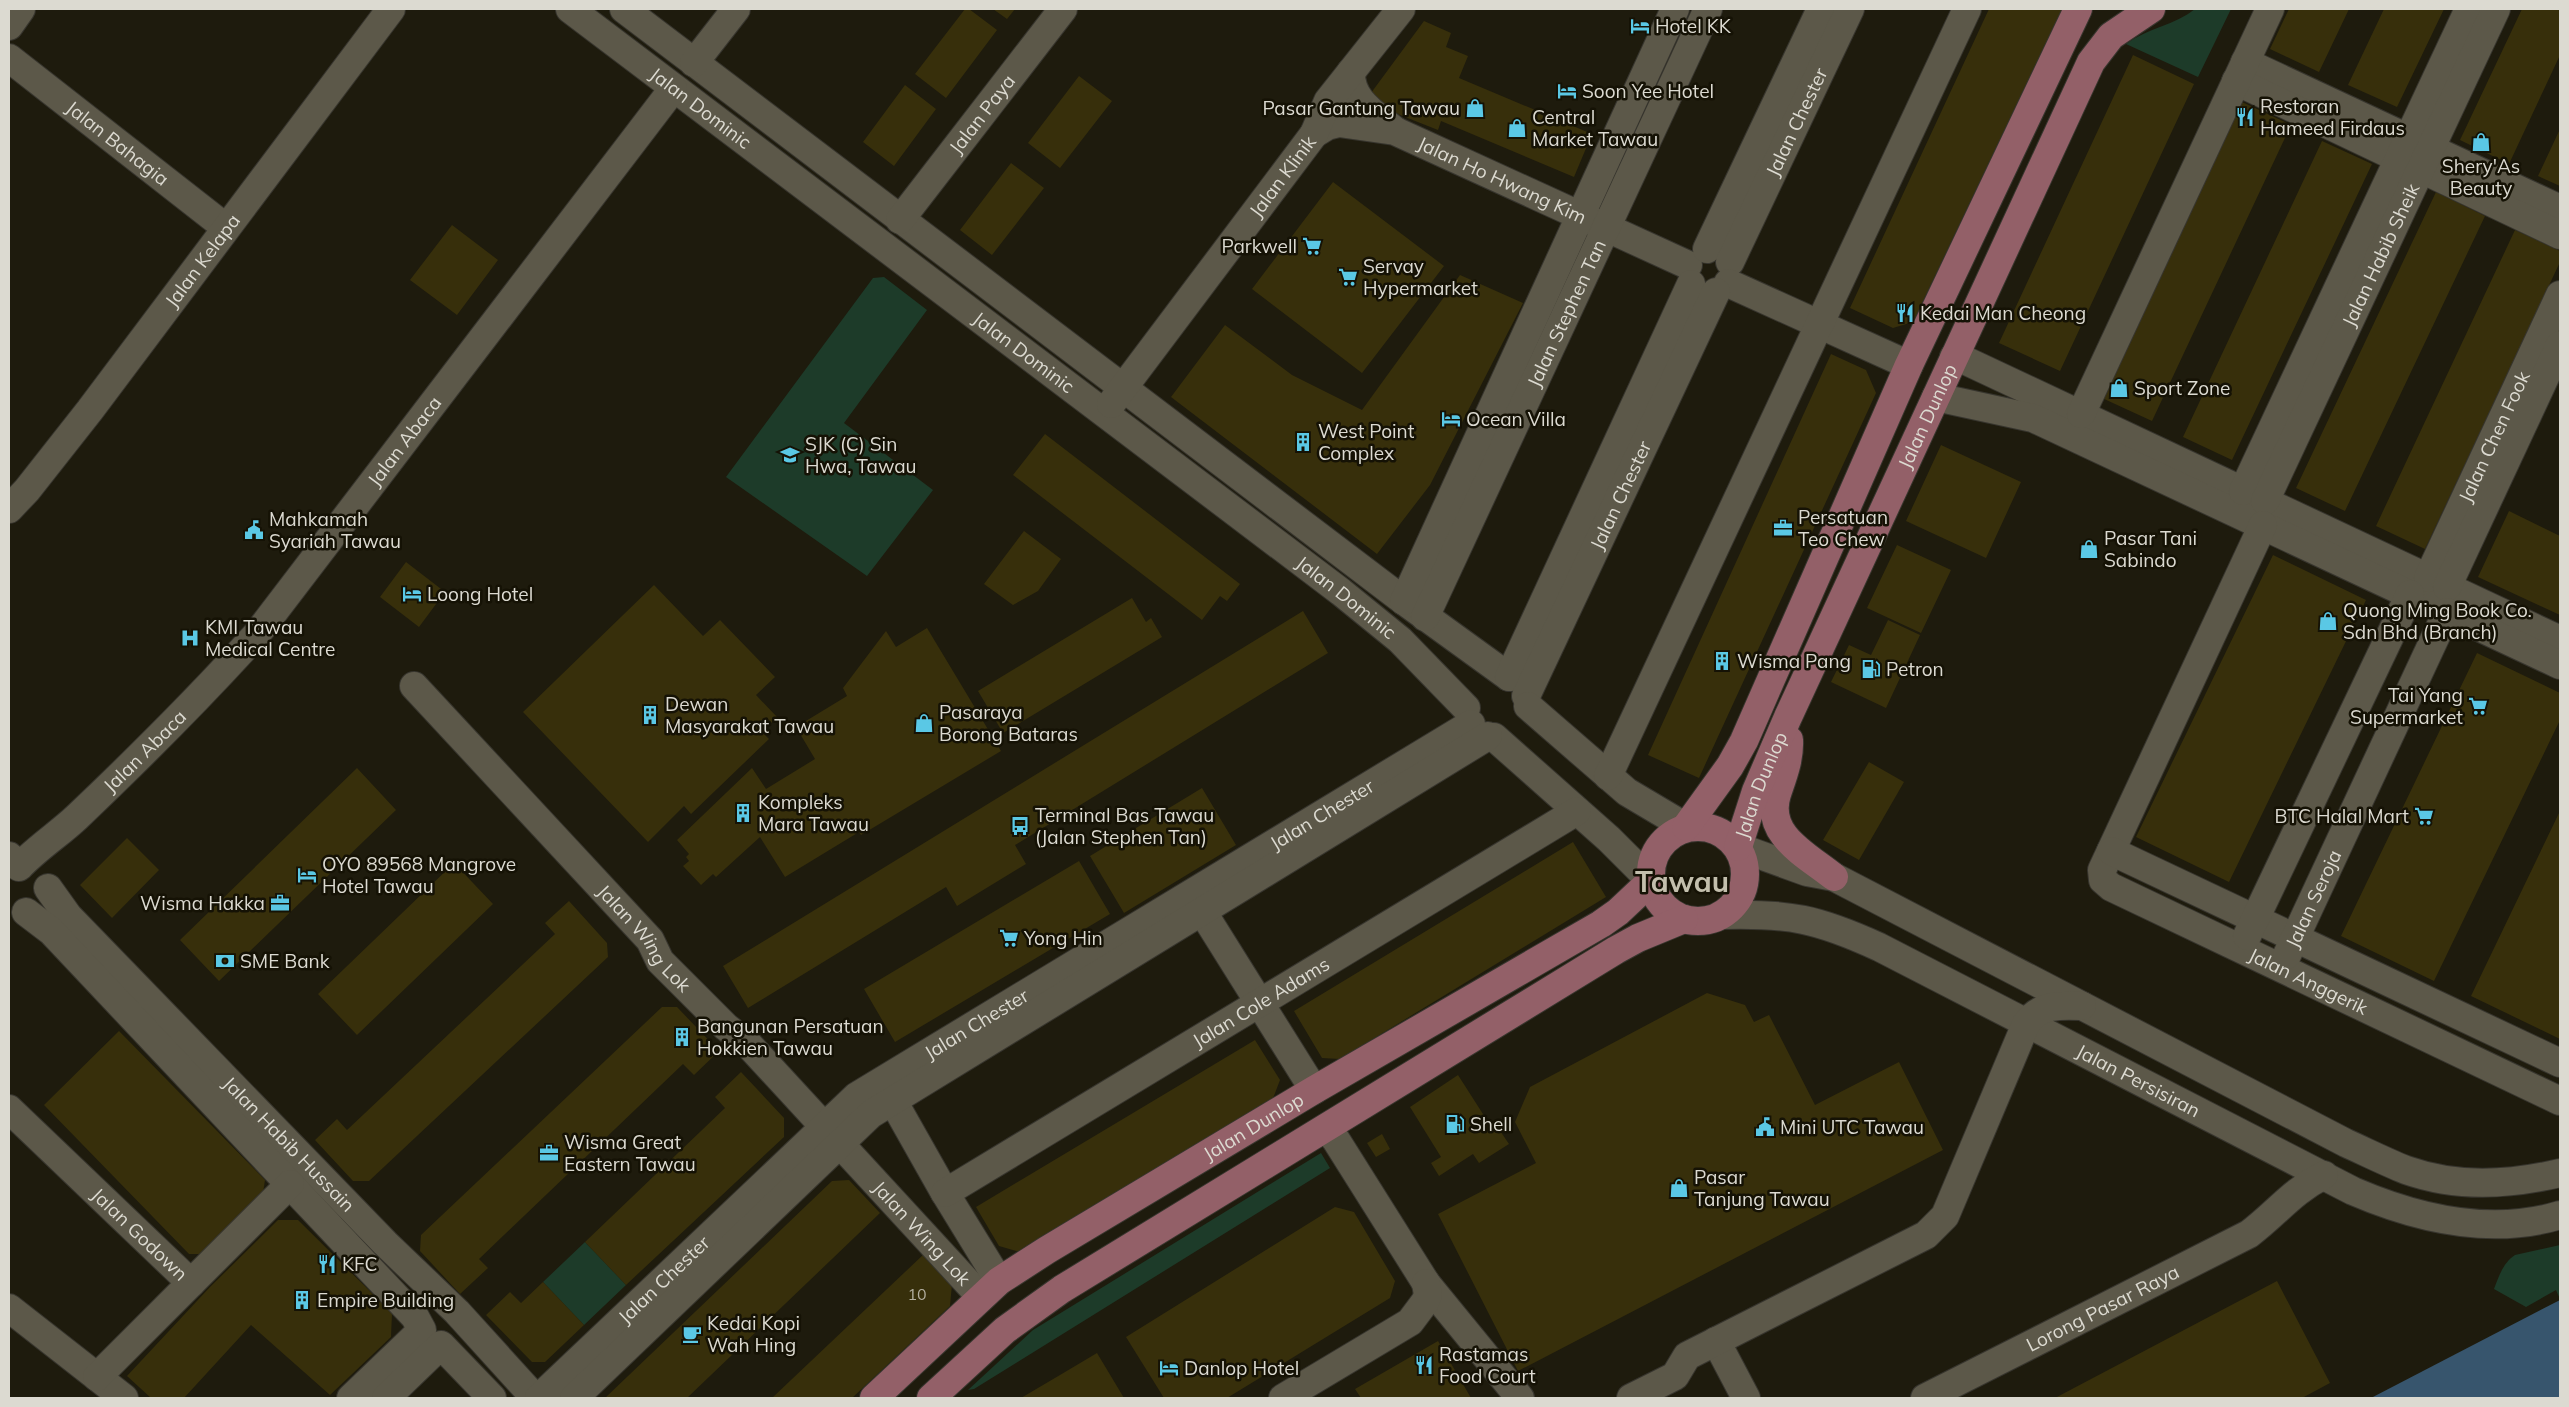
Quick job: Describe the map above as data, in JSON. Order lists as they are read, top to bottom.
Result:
{
  "streets": {
    "main road": ["Jalan Dunlop"],
    "street": [
      "Jalan Dominic",
      "Jalan Paya",
      "Jalan Chester",
      "Jalan Bahagia",
      "Jalan Klinik",
      "Jalan Ho Hwang Kim",
      "Jalan Habib Sheik",
      "Jalan Kelapa",
      "Jalan Stephen Tan",
      "Jalan Chen Fook",
      "Jalan Abaca",
      "Jalan Seroja",
      "Jalan Wing Lok",
      "Jalan Anggerik",
      "Jalan Cole Adams",
      "Jalan Persisiran",
      "Jalan Habib Hussain",
      "Jalan Godown",
      "Lorong Pasar Raya"
    ]
  },
  "crossings": [
    ["Jalan Dominic", "Jalan Paya"],
    ["Jalan Dominic", "Jalan Chester"],
    ["Jalan Dominic", "Jalan Klinik"],
    ["Jalan Dominic", "Jalan Stephen Tan"],
    ["Jalan Dominic", "Jalan Dunlop"],
    ["Jalan Dominic", "Jalan Abaca"],
    ["Jalan Dominic", "Jalan Cole Adams"],
    ["Jalan Dominic", "Jalan Persisiran"],
    ["Jalan Chester", "Jalan Ho Hwang Kim"],
    ["Jalan Chester", "Jalan Wing Lok"],
    ["Jalan Bahagia", "Jalan Kelapa"],
    ["Jalan Klinik", "Jalan Ho Hwang Kim"],
    ["Jalan Ho Hwang Kim", "Jalan Stephen Tan"],
    ["Jalan Ho Hwang Kim", "Jalan Dunlop"],
    ["Jalan Habib Sheik", "Jalan Anggerik"],
    ["Jalan Dunlop", "Jalan Wing Lok"],
    ["Jalan Dunlop", "Jalan Persisiran"],
    ["Jalan Chen Fook", "Jalan Seroja"],
    ["Jalan Abaca", "Jalan Habib Hussain"],
    ["Jalan Seroja", "Jalan Anggerik"],
    ["Jalan Wing Lok", "Jalan Cole Adams"],
    ["Jalan Persisiran", "Lorong Pasar Raya"],
    ["Jalan Habib Hussain", "Jalan Godown"]
  ],
  "districts": ["Tawau"],
  "places": {
    "hotel": [
      "Hotel KK",
      "Soon Yee Hotel",
      "Ocean Villa",
      "Loong Hotel",
      "OYO 89568 Mangrove Hotel Tawau",
      "Danlop Hotel"
    ],
    "shop": [
      "Pasar Gantung Tawau",
      "Central Market Tawau",
      "Shery'As Beauty",
      "Sport Zone",
      "Pasar Tani Sabindo",
      "Quong Ming Book Co. Sdn Bhd (Branch)",
      "Pasaraya Borong Bataras",
      "Pasar Tanjung Tawau"
    ],
    "restaurant": [
      "Restoran Hameed Firdaus",
      "Kedai Man Cheong",
      "KFC",
      "Rastamas Food Court"
    ],
    "supermarket": [
      "Parkwell",
      "Servay Hypermarket",
      "Tai Yang Supermarket",
      "BTC Halal Mart",
      "Yong Hin"
    ],
    "building": [
      "West Point Complex",
      "Wisma Pang",
      "Dewan Masyarakat Tawau",
      "Kompleks Mara Tawau",
      "Bangunan Persatuan Hokkien Tawau",
      "Empire Building"
    ],
    "school or university": ["SJK (C) Sin Hwa, Tawau"],
    "office": ["Persatuan Teo Chew", "Wisma Hakka", "Wisma Great Eastern Tawau"],
    "public building": ["Mahkamah Syariah Tawau", "Mini UTC Tawau"],
    "hospital": ["KMI Tawau Medical Centre"],
    "fuel station": ["Petron", "Shell"],
    "bus stop": ["Terminal Bas Tawau (Jalan Stephen Tan)"],
    "bank": ["SME Bank"],
    "cafe": ["Kedai Kopi Wah Hing"]
  },
  "house_numbers": ["10"]
}
